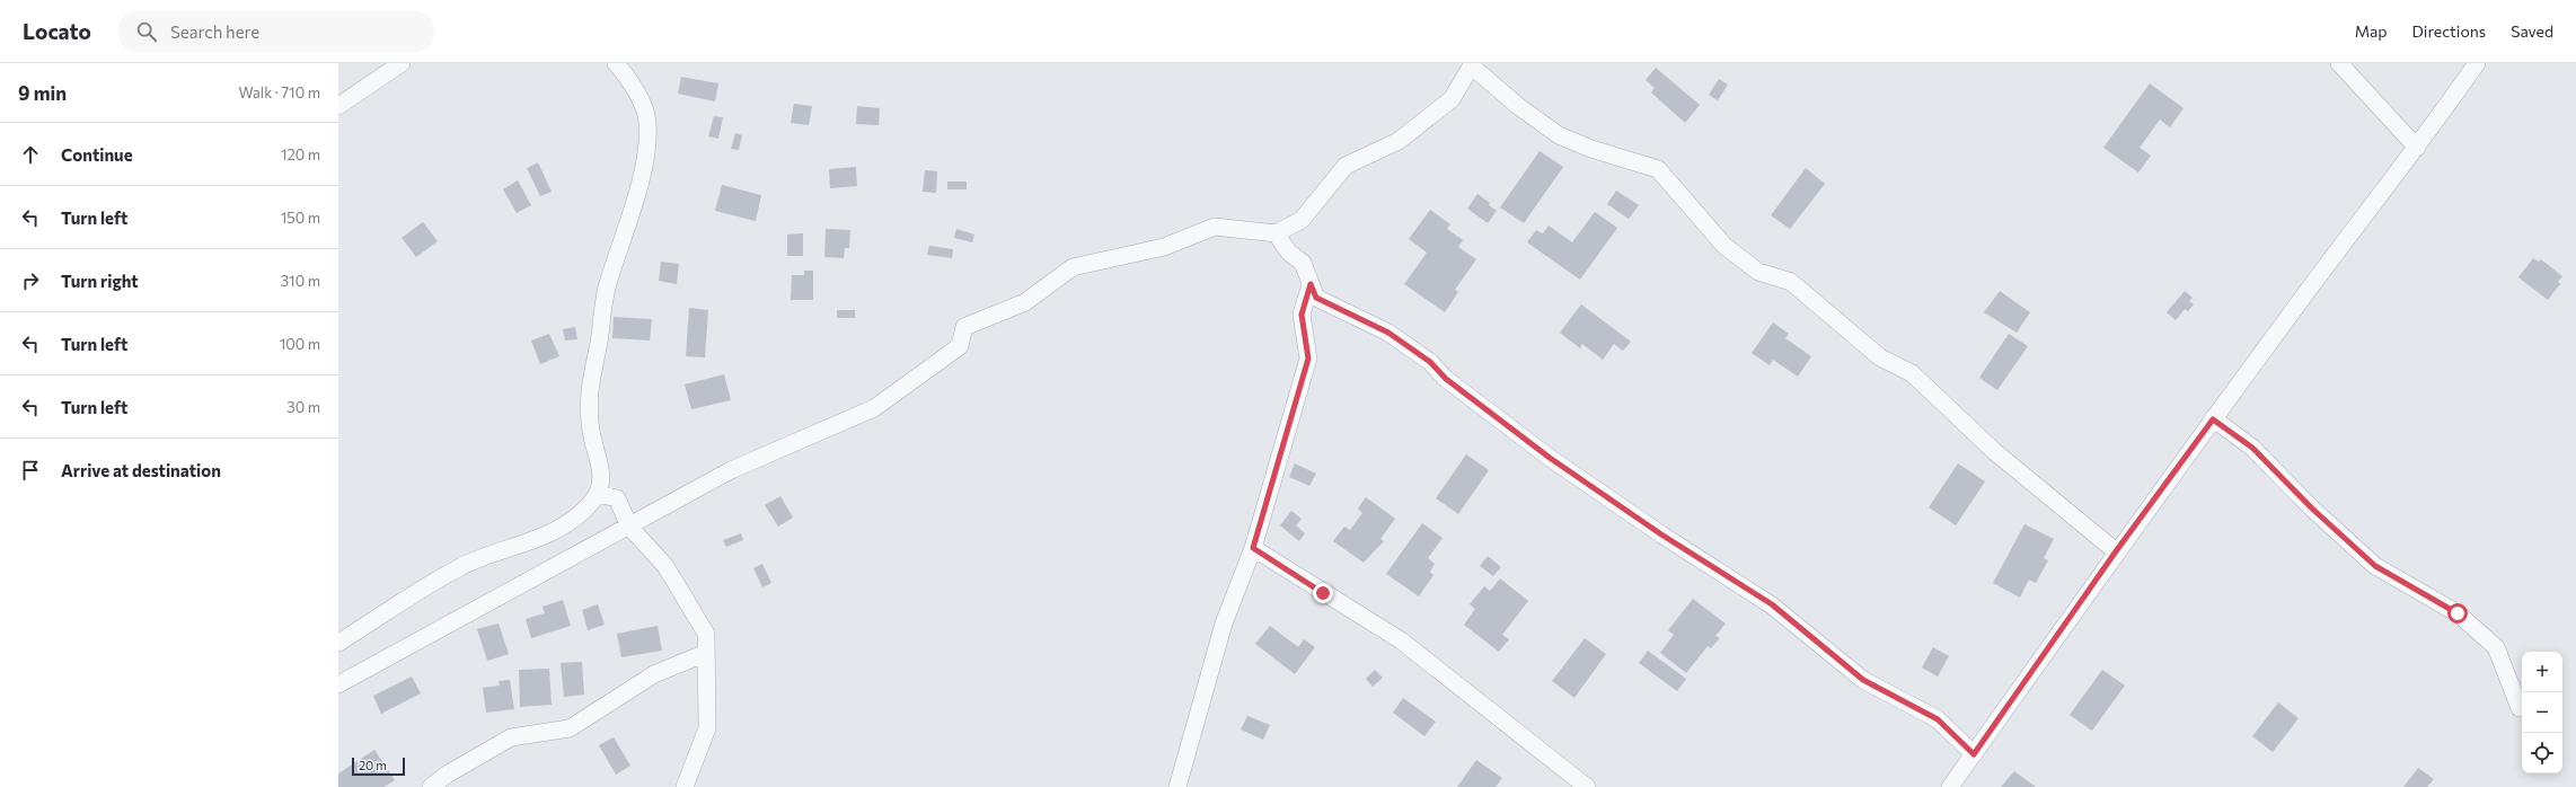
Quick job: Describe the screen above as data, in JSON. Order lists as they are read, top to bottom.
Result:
{
  "scale_bar": "20 m",
  "page": {
    "header": "Locato",
    "search": "Search here",
    "nav": ["Map", "Directions", "Saved"],
    "heading": ["9 min", "Walk · 710 m"],
    "list": [
      ["Continue", "120 m"],
      ["Turn left", "150 m"],
      ["Turn right", "310 m"],
      ["Turn left", "100 m"],
      ["Turn left", "30 m"],
      "Arrive at destination"
    ],
    "map_buttons": ["+", "−"],
    "scale": "20 m"
  }
}
